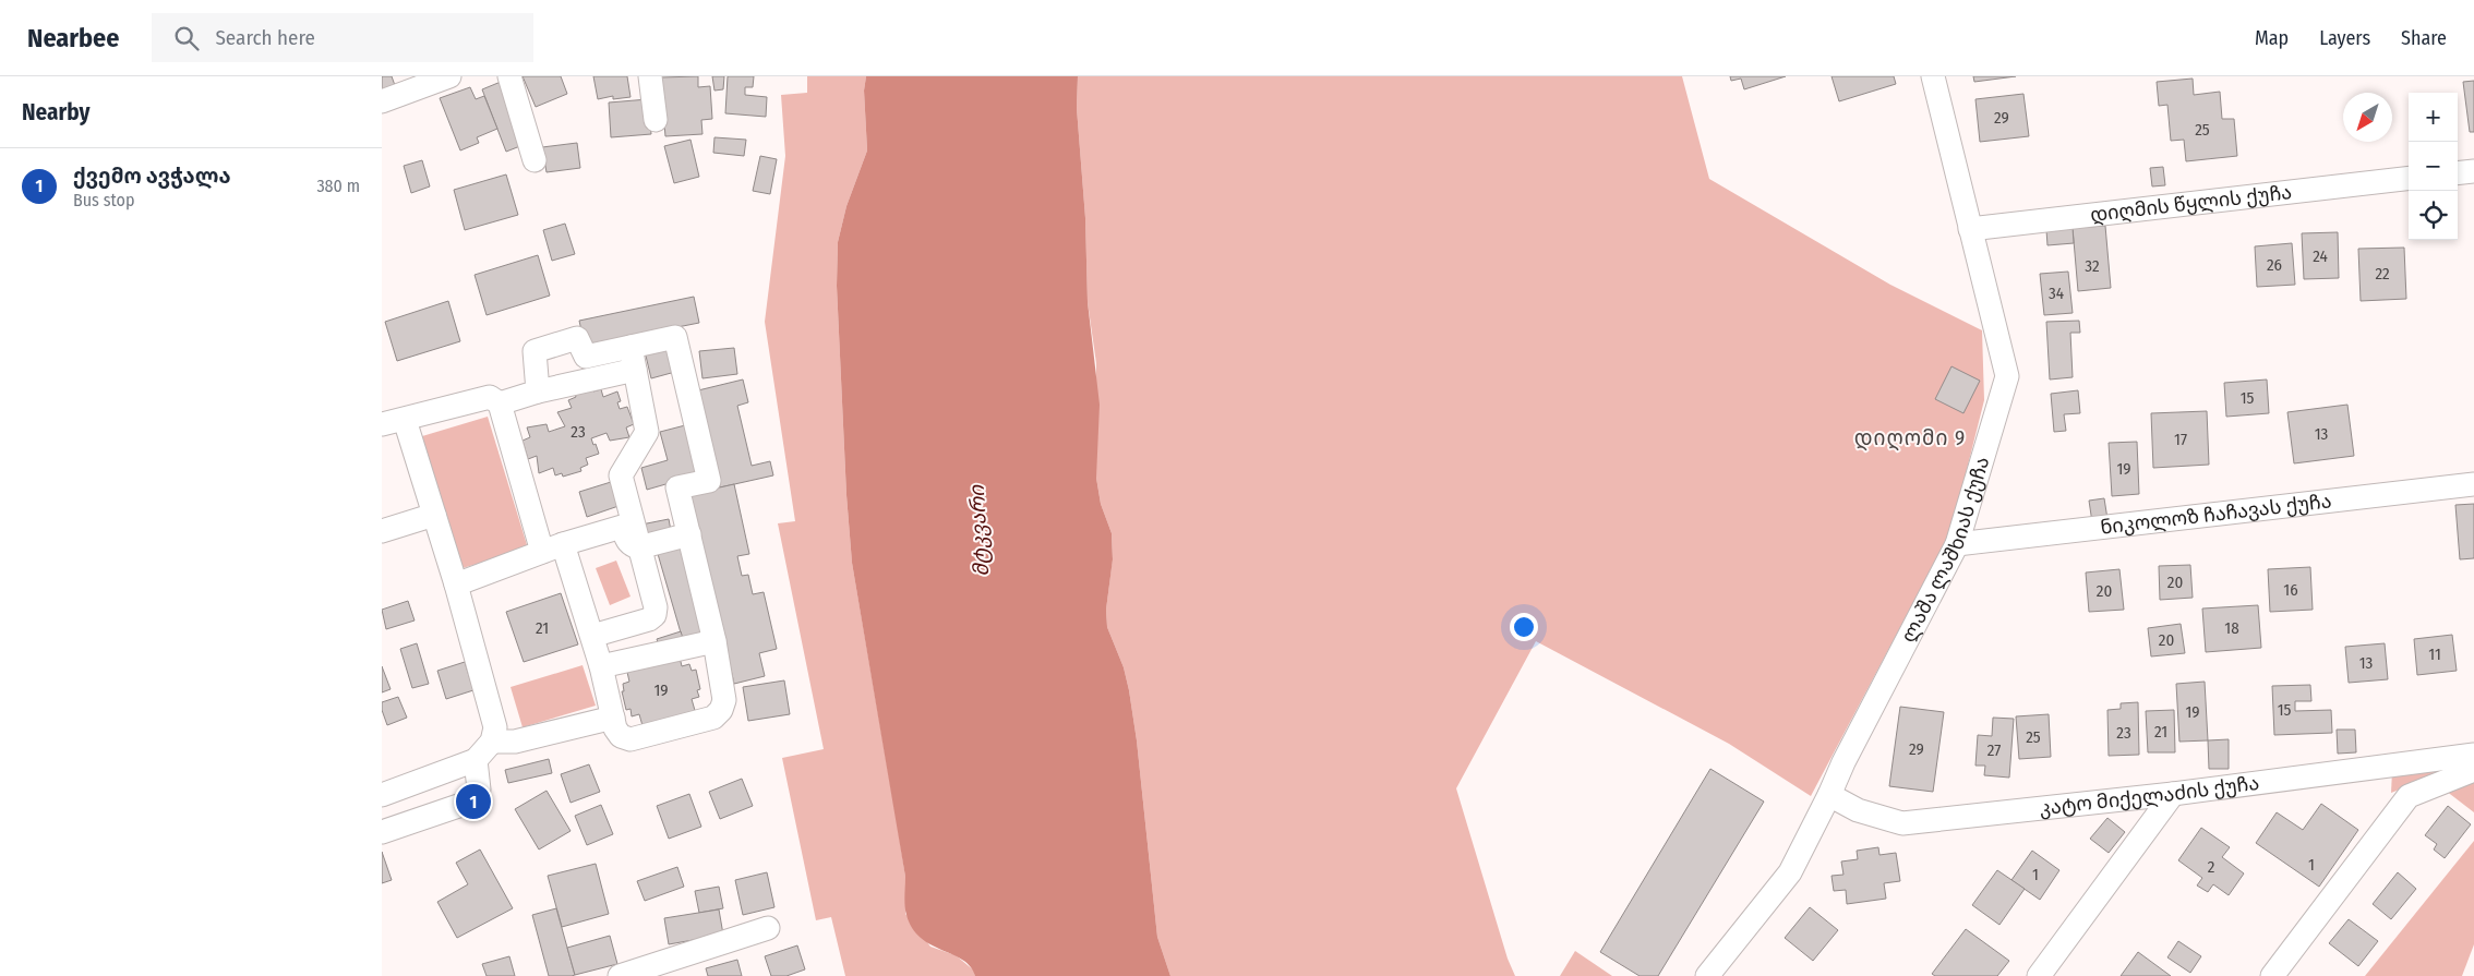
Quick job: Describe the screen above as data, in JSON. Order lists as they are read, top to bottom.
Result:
{
  "streets": {
    "street": [
      "დიღმის წყლის ქუჩა",
      "ნიკოლოზ ჩაჩავას ქუჩა",
      "ლაშა ლაშხიას ქუჩა",
      "კატო მიქელაძის ქუჩა"
    ]
  },
  "crossings": [
    ["დიღმის წყლის ქუჩა", "ლაშა ლაშხიას ქუჩა"],
    ["ნიკოლოზ ჩაჩავას ქუჩა", "ლაშა ლაშხიას ქუჩა"],
    ["ლაშა ლაშხიას ქუჩა", "კატო მიქელაძის ქუჩა"]
  ],
  "districts": ["დიღომი 9"],
  "water": ["მტკვარი"],
  "house_numbers": [
    "29",
    "25",
    "24",
    "26",
    "32",
    "22",
    "34",
    "15",
    "23",
    "13",
    "17",
    "19",
    "20",
    "16",
    "20",
    "21",
    "18",
    "20",
    "11",
    "13",
    "19",
    "15",
    "19",
    "21",
    "23",
    "25",
    "29",
    "27",
    "1",
    "2",
    "1"
  ],
  "north": "bottom left",
  "page": {
    "header": "Nearbee",
    "search": "Search here",
    "nav": ["Map", "Layers", "Share"],
    "heading": "Nearby",
    "map_buttons": ["+", "−"],
    "list": [
      {
        "mark": "1",
        "name": "ქვემო ავჭალა",
        "note": "Bus stop",
        "value": "380 m"
      }
    ],
    "pins": "1"
  }
}
